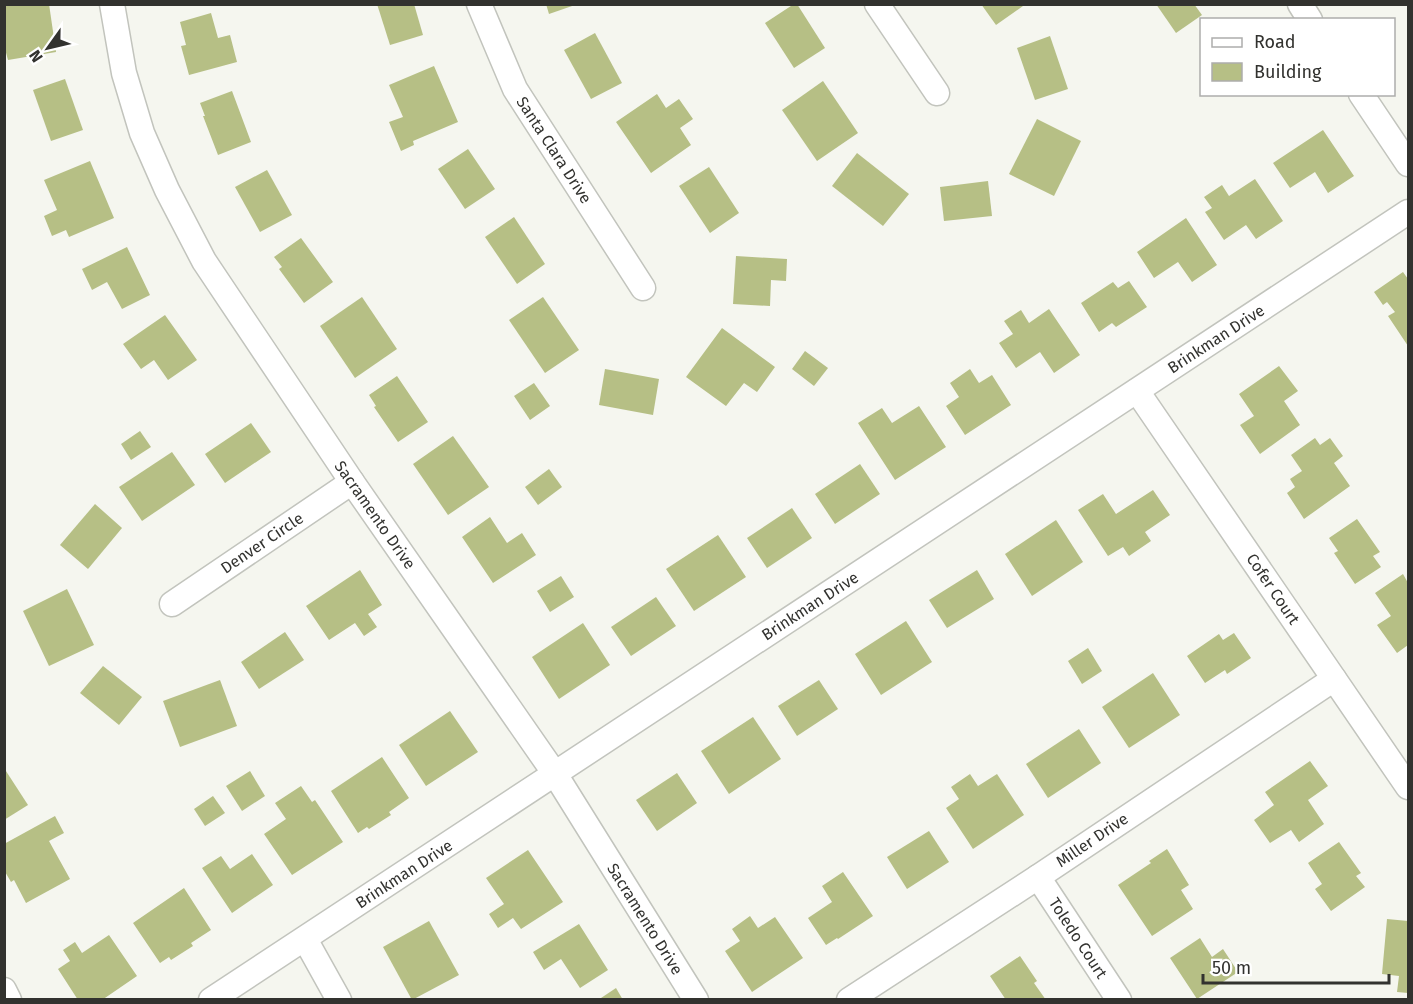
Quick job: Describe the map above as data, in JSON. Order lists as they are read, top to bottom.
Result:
{
  "streets": {
    "street": [
      "Santa Clara Drive",
      "Brinkman Drive",
      "Sacramento Drive",
      "Denver Circle",
      "Cofer Court",
      "Miller Drive",
      "Toledo Court"
    ]
  },
  "crossings": [
    ["Brinkman Drive", "Sacramento Drive"],
    ["Brinkman Drive", "Cofer Court"],
    ["Sacramento Drive", "Denver Circle"],
    ["Cofer Court", "Miller Drive"],
    ["Miller Drive", "Toledo Court"]
  ],
  "legend": ["Road", "Building"],
  "scale_bar": "50 m",
  "north": "bottom left"
}
